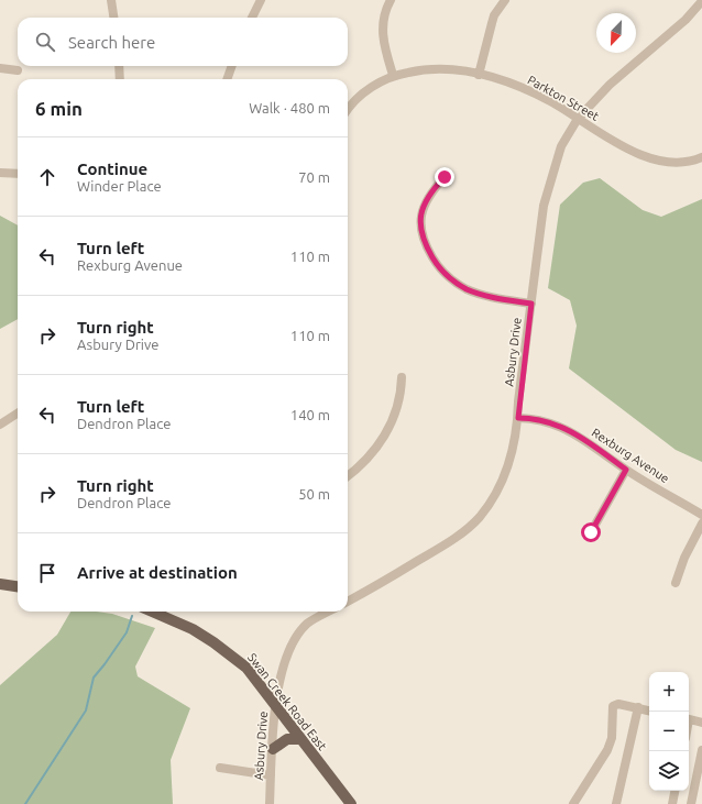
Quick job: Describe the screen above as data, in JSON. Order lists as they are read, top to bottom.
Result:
{
  "streets": {
    "main road": ["Swan Creek Road East"],
    "street": ["Parkton Street", "Asbury Drive", "Rexburg Avenue"]
  },
  "crossings": [
    ["Parkton Street", "Asbury Drive"],
    ["Asbury Drive", "Rexburg Avenue"],
    ["Asbury Drive", "Swan Creek Road East"]
  ],
  "north": "bottom left",
  "page": {
    "search": "Search here",
    "heading": ["6 min", "Walk · 480 m"],
    "list": [
      ["Continue", "Winder Place", "70 m"],
      ["Turn left", "Rexburg Avenue", "110 m"],
      ["Turn right", "Asbury Drive", "110 m"],
      ["Turn left", "Dendron Place", "140 m"],
      ["Turn right", "Dendron Place", "50 m"],
      "Arrive at destination"
    ],
    "map_buttons": ["+", "−"]
  }
}
